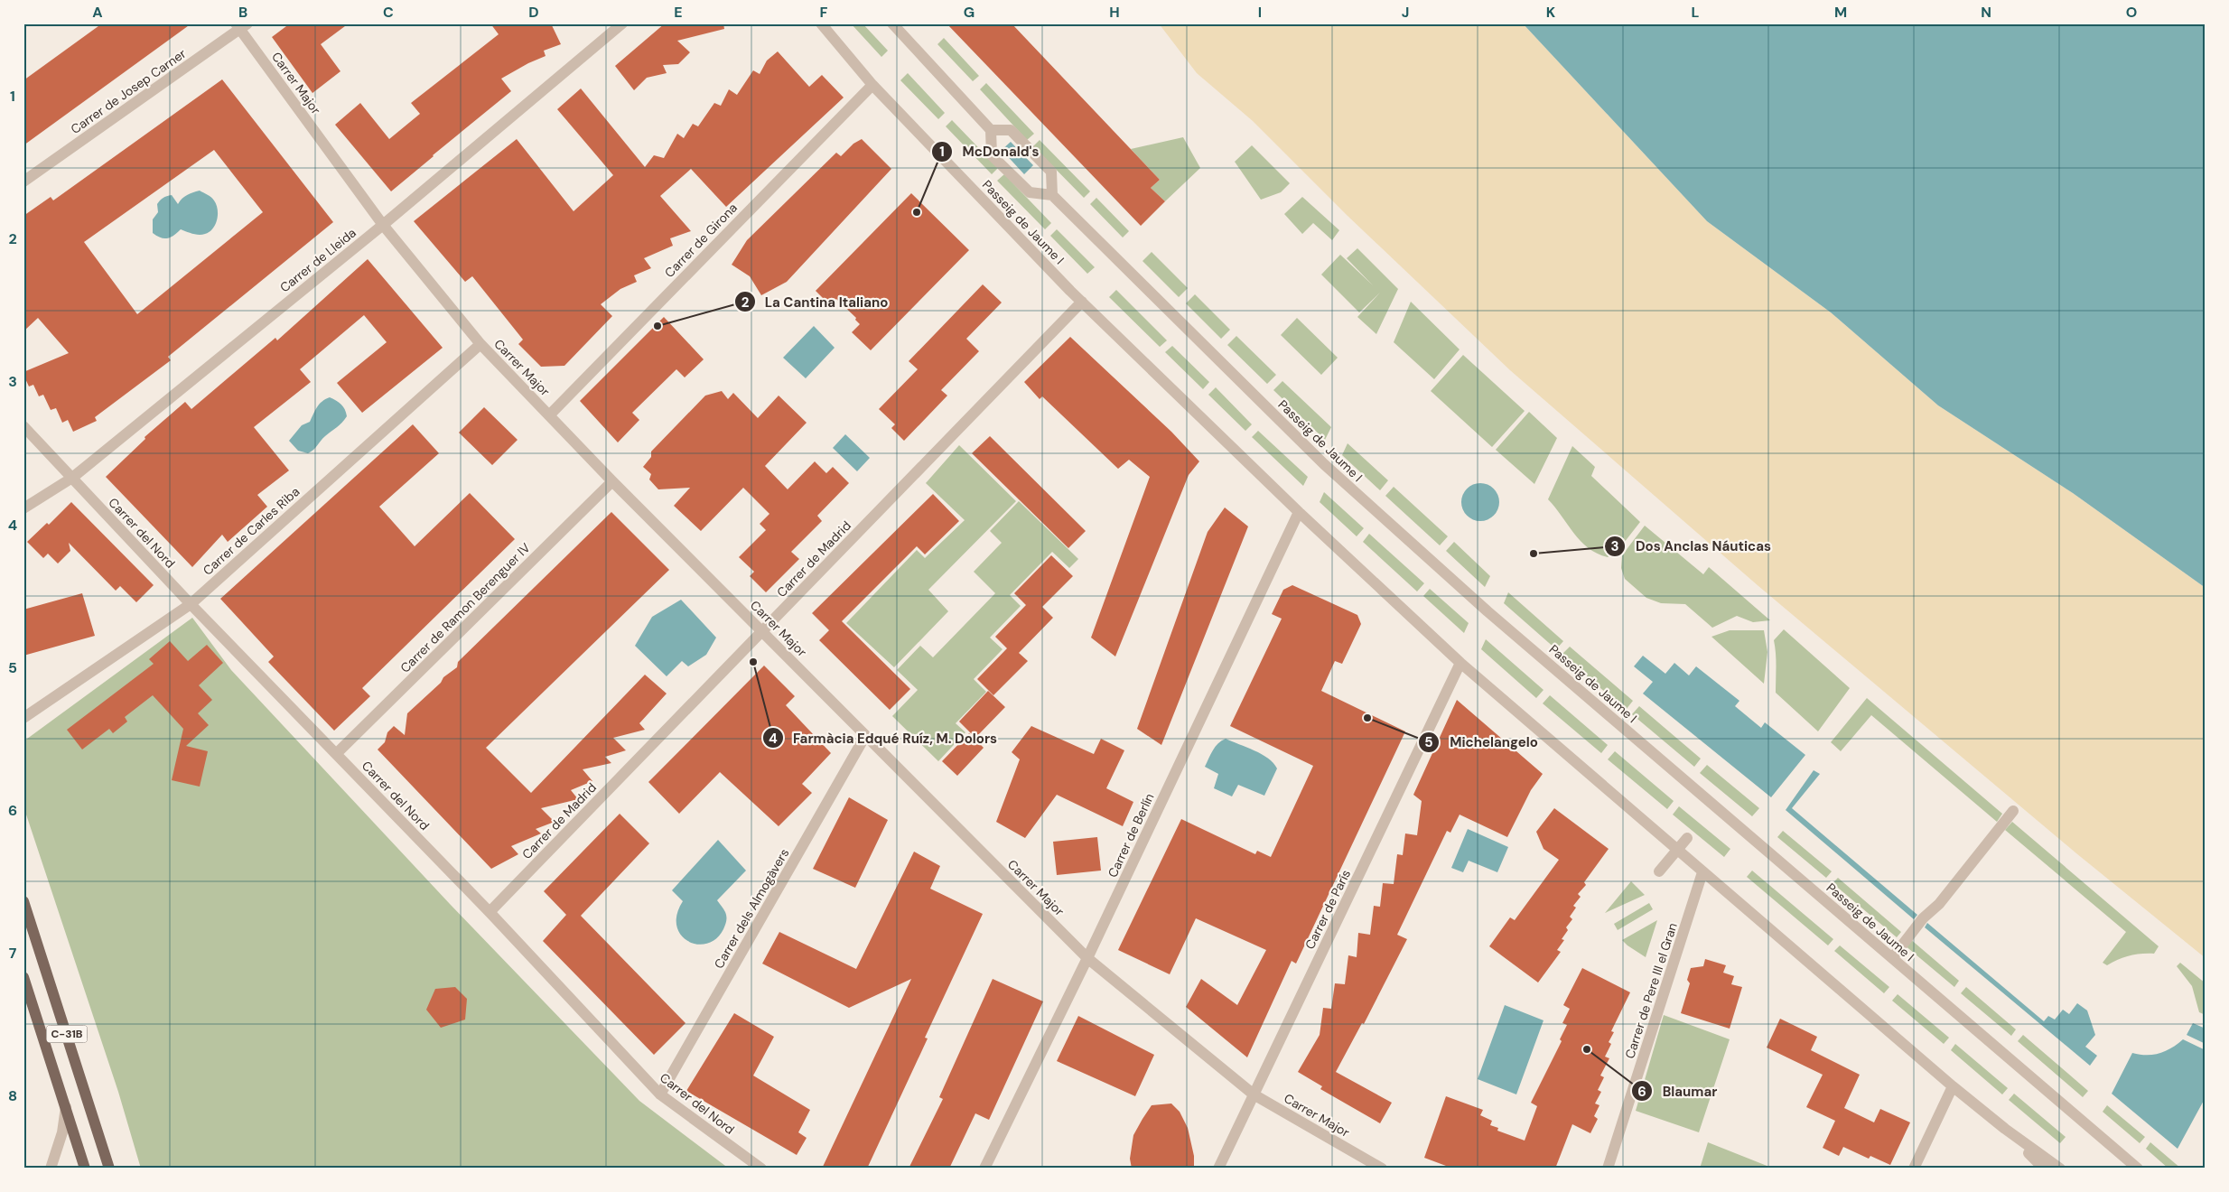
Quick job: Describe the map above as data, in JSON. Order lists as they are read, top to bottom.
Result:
{
  "streets": {
    "main road": ["C-31B"],
    "street": [
      "Carrer Major",
      "Carrer de Josep Carner",
      "Passeig de Jaume I",
      "Carrer de Girona",
      "Carrer de Lleida",
      "Carrer de Carles Riba",
      "Carrer del Nord",
      "Carrer de Madrid",
      "Carrer de Ramon Berenguer IV",
      "Carrer de Berlín",
      "Carrer dels Almogàvers",
      "Carrer de París",
      "Carrer de Pere III el Gran"
    ]
  },
  "crossings": [
    ["Carrer Major", "Carrer de Josep Carner"],
    ["Carrer Major", "Carrer de Girona"],
    ["Carrer Major", "Carrer de Lleida"],
    ["Carrer Major", "Carrer de Carles Riba"],
    ["Carrer Major", "Carrer de Madrid"],
    ["Carrer Major", "Carrer de Ramon Berenguer IV"],
    ["Carrer Major", "Carrer de Berlín"],
    ["Carrer Major", "Carrer dels Almogàvers"],
    ["Carrer Major", "Carrer de París"],
    ["Passeig de Jaume I", "Carrer de Girona"],
    ["Passeig de Jaume I", "Carrer de Madrid"],
    ["Passeig de Jaume I", "Carrer de Berlín"],
    ["Passeig de Jaume I", "Carrer de París"],
    ["Passeig de Jaume I", "Carrer de Pere III el Gran"],
    ["Carrer de Lleida", "Carrer del Nord"],
    ["Carrer de Carles Riba", "Carrer del Nord"],
    ["Carrer del Nord", "Carrer de Madrid"],
    ["Carrer del Nord", "Carrer de Ramon Berenguer IV"],
    ["Carrer del Nord", "Carrer dels Almogàvers"]
  ],
  "places": [
    "McDonald's",
    "La Cantina Italiano",
    "Dos Anclas Náuticas",
    "Farmàcia Edqué Ruíz, M. Dolors",
    "Michelangelo",
    "Blaumar"
  ],
  "grid": {
    "columns": [
      "A",
      "B",
      "C",
      "D",
      "E",
      "F",
      "G",
      "H",
      "I",
      "J",
      "K",
      "L",
      "M",
      "N",
      "O"
    ],
    "rows": [
      "1",
      "2",
      "3",
      "4",
      "5",
      "6",
      "7",
      "8"
    ]
  }
}
